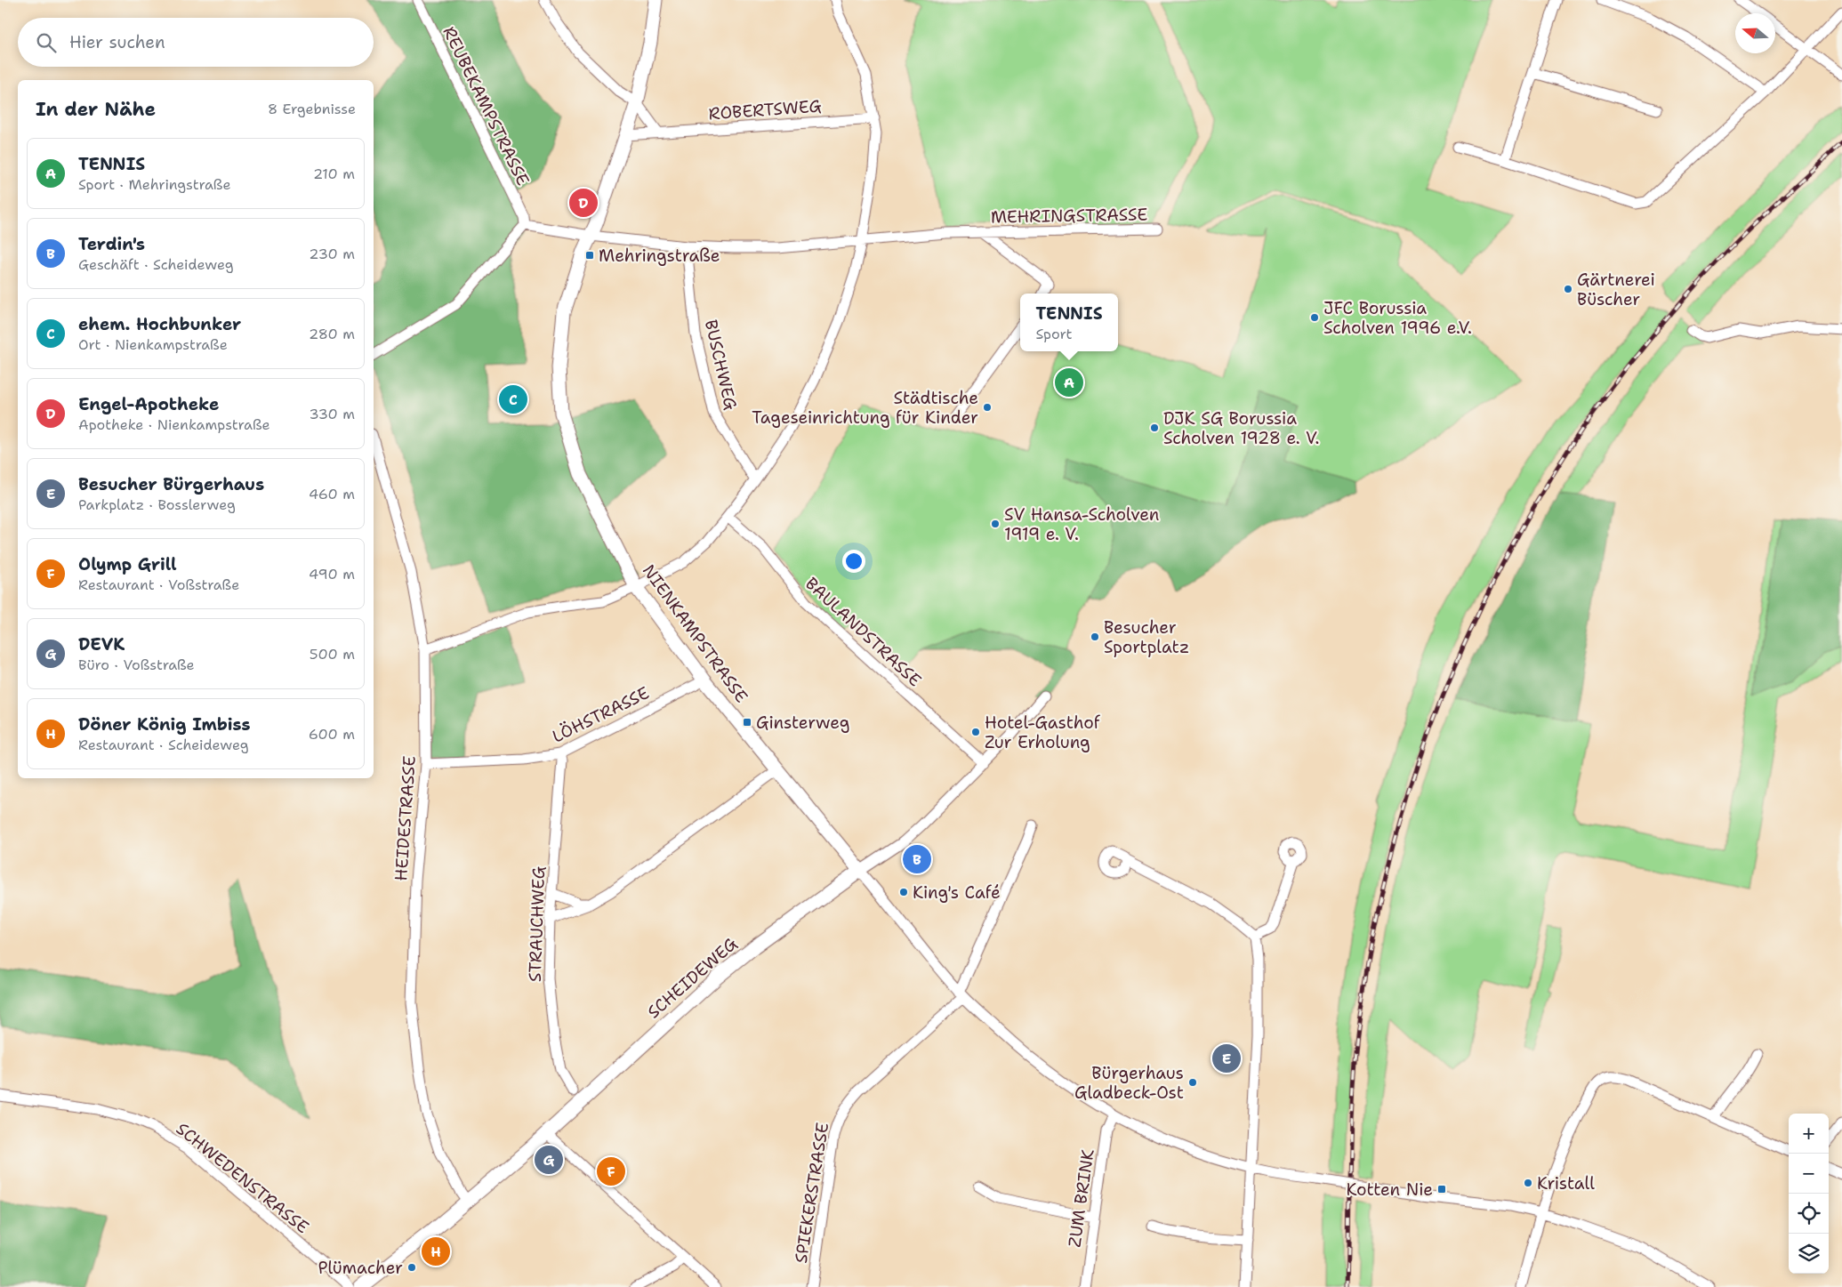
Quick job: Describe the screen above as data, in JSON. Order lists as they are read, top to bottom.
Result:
{
  "streets": {
    "street": [
      "REUBEKAMPSTRASSE",
      "ROBERTSWEG",
      "MEHRINGSTRASSE",
      "BUSCHWEG",
      "BAULANDSTRASSE",
      "NIENKAMPSTRASSE",
      "LÖHSTRASSE",
      "HEIDESTRASSE",
      "STRAUCHWEG",
      "SCHEIDEWEG",
      "SCHWEDENSTRASSE",
      "SPIEKERSTRASSE",
      "ZUM BRINK"
    ]
  },
  "crossings": [
    ["REUBEKAMPSTRASSE", "MEHRINGSTRASSE"],
    ["ROBERTSWEG", "NIENKAMPSTRASSE"],
    ["MEHRINGSTRASSE", "BUSCHWEG"],
    ["MEHRINGSTRASSE", "NIENKAMPSTRASSE"],
    ["BAULANDSTRASSE", "SCHEIDEWEG"],
    ["NIENKAMPSTRASSE", "LÖHSTRASSE"],
    ["NIENKAMPSTRASSE", "SCHEIDEWEG"],
    ["LÖHSTRASSE", "HEIDESTRASSE"],
    ["LÖHSTRASSE", "STRAUCHWEG"],
    ["HEIDESTRASSE", "SCHEIDEWEG"],
    ["SCHEIDEWEG", "SCHWEDENSTRASSE"]
  ],
  "places": {
    "transit": ["Mehringstraße", "Ginsterweg", "Kotten Nie"],
    "other": [
      "Gärtnerei Büscher",
      "JFC Borussia Scholven 1996 e.V.",
      "Städtische Tageseinrichtung für Kinder",
      "DJK SG Borussia Scholven 1928 e. V.",
      "SV Hansa-Scholven 1919 e. V.",
      "Besucher Sportplatz",
      "Hotel-Gasthof Zur Erholung",
      "King's Café",
      "Bürgerhaus Gladbeck-Ost",
      "Kristall",
      "Plümacher"
    ]
  },
  "north": "left",
  "page": {
    "search": "Hier suchen",
    "heading": ["In der Nähe", "8 Ergebnisse"],
    "list": [
      {
        "mark": "A",
        "name": "TENNIS",
        "note": "Sport · Mehringstraße",
        "value": "210 m"
      },
      {
        "mark": "B",
        "name": "Terdin's",
        "note": "Geschäft · Scheideweg",
        "value": "230 m"
      },
      {
        "mark": "C",
        "name": "ehem. Hochbunker",
        "note": "Ort · Nienkampstraße",
        "value": "280 m"
      },
      {
        "mark": "D",
        "name": "Engel-Apotheke",
        "note": "Apotheke · Nienkampstraße",
        "value": "330 m"
      },
      {
        "mark": "E",
        "name": "Besucher Bürgerhaus",
        "note": "Parkplatz · Bosslerweg",
        "value": "460 m"
      },
      {
        "mark": "F",
        "name": "Olymp Grill",
        "note": "Restaurant · Voßstraße",
        "value": "490 m"
      },
      {
        "mark": "G",
        "name": "DEVK",
        "note": "Büro · Voßstraße",
        "value": "500 m"
      },
      {
        "mark": "H",
        "name": "Döner König Imbiss",
        "note": "Restaurant · Scheideweg",
        "value": "600 m"
      }
    ],
    "pins": [
      "D",
      "A",
      "C",
      "B",
      "E",
      "G",
      "F",
      "H"
    ],
    "popup": ["TENNIS", "Sport"],
    "map_buttons": ["+", "−"]
  }
}
